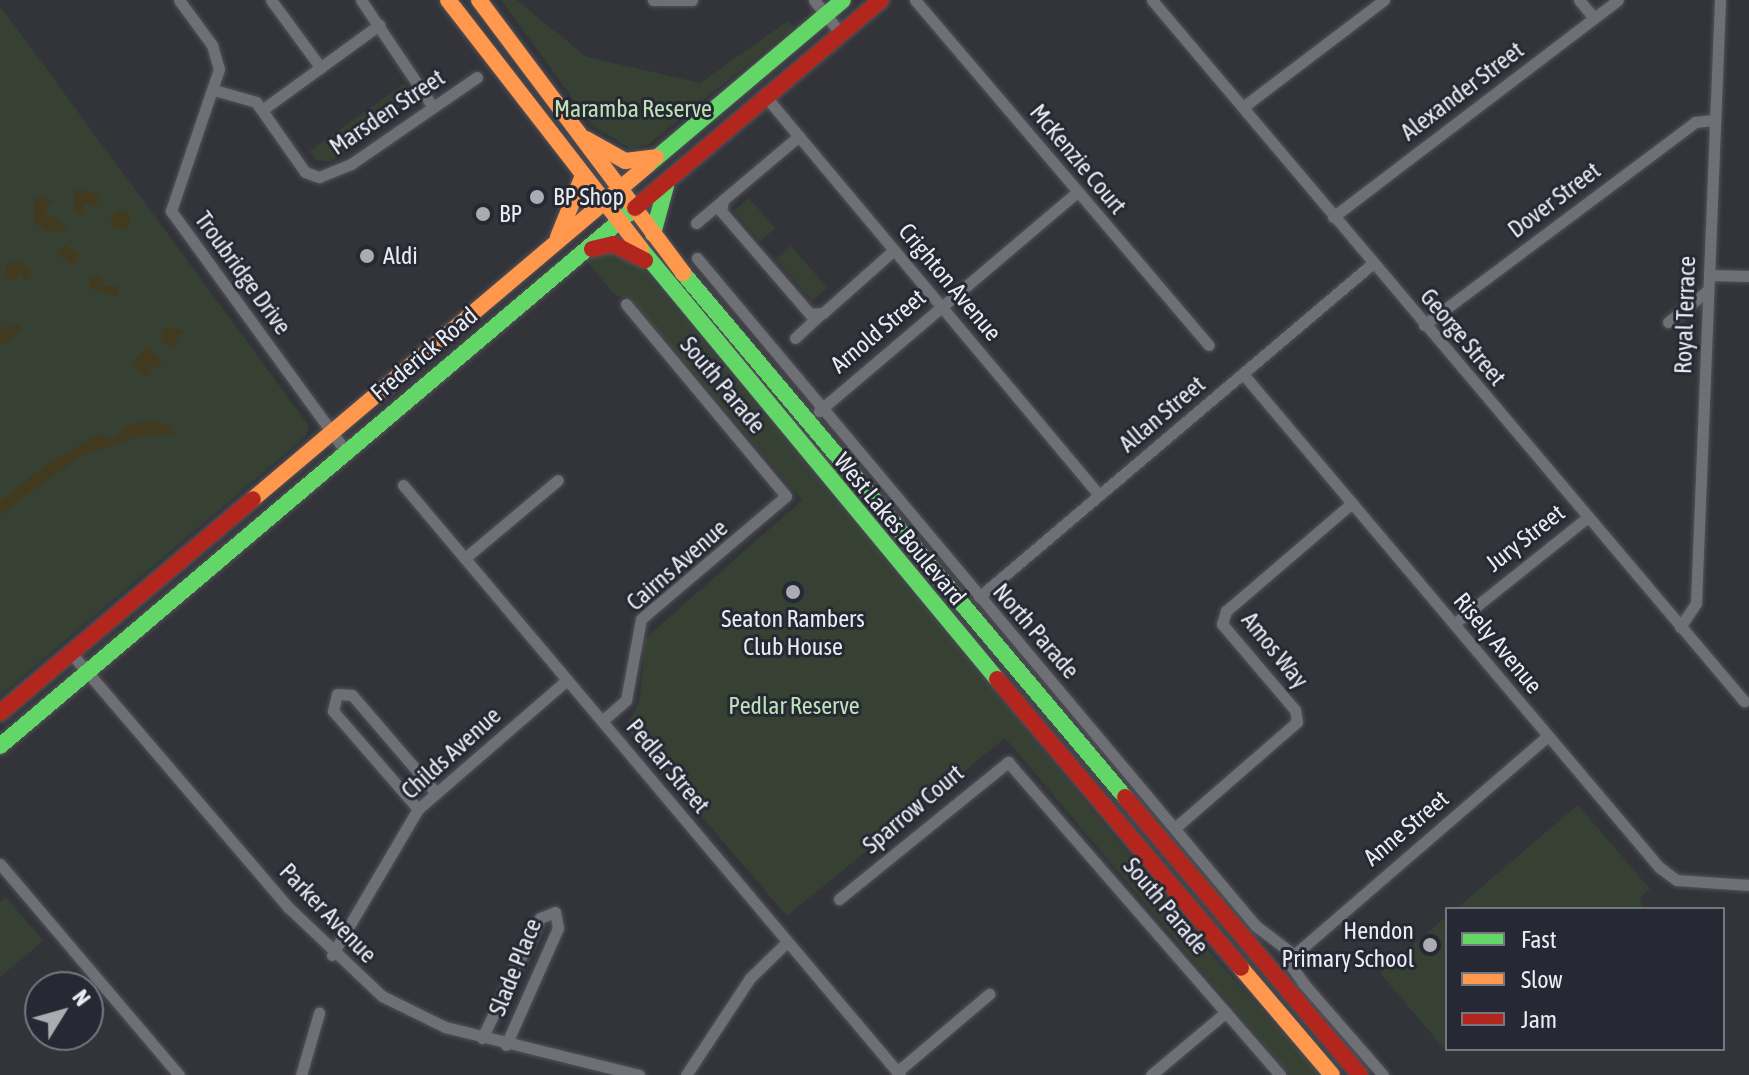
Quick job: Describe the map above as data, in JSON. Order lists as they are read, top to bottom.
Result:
{
  "streets": {
    "main road": ["Frederick Road", "West Lakes Boulevard"],
    "street": [
      "Alexander Street",
      "Marsden Street",
      "McKenzie Court",
      "Dover Street",
      "Troubridge Drive",
      "Crighton Avenue",
      "Royal Terrace",
      "Arnold Street",
      "George Street",
      "South Parade",
      "Allan Street",
      "Jury Street",
      "Cairns Avenue",
      "North Parade",
      "Risely Avenue",
      "Amos Way",
      "Childs Avenue",
      "Pedlar Street",
      "Sparrow Court",
      "Anne Street",
      "Parker Avenue",
      "Slade Place"
    ]
  },
  "crossings": [
    ["Alexander Street", "George Street"],
    ["McKenzie Court", "Arnold Street"],
    ["Dover Street", "Royal Terrace"],
    ["Dover Street", "George Street"],
    ["Troubridge Drive", "Frederick Road"],
    ["Crighton Avenue", "Arnold Street"],
    ["Crighton Avenue", "Frederick Road"],
    ["Crighton Avenue", "Allan Street"],
    ["Royal Terrace", "George Street"],
    ["Arnold Street", "North Parade"],
    ["George Street", "Allan Street"],
    ["George Street", "Jury Street"],
    ["Frederick Road", "West Lakes Boulevard"],
    ["Frederick Road", "Parker Avenue"],
    ["South Parade", "Cairns Avenue"],
    ["South Parade", "Sparrow Court"],
    ["Allan Street", "North Parade"],
    ["Allan Street", "Risely Avenue"],
    ["Jury Street", "Risely Avenue"],
    ["Cairns Avenue", "Pedlar Street"],
    ["North Parade", "Amos Way"],
    ["North Parade", "Anne Street"],
    ["Risely Avenue", "Amos Way"],
    ["Risely Avenue", "Anne Street"],
    ["Childs Avenue", "Pedlar Street"],
    ["Childs Avenue", "Parker Avenue"],
    ["Parker Avenue", "Slade Place"]
  ],
  "parks": ["Maramba Reserve", "Pedlar Reserve"],
  "places": [
    "BP Shop",
    "BP",
    "Aldi",
    "Seaton Rambers Club House",
    "Hendon Primary School"
  ],
  "legend": ["Fast", "Slow", "Jam"],
  "north": "top right"
}
